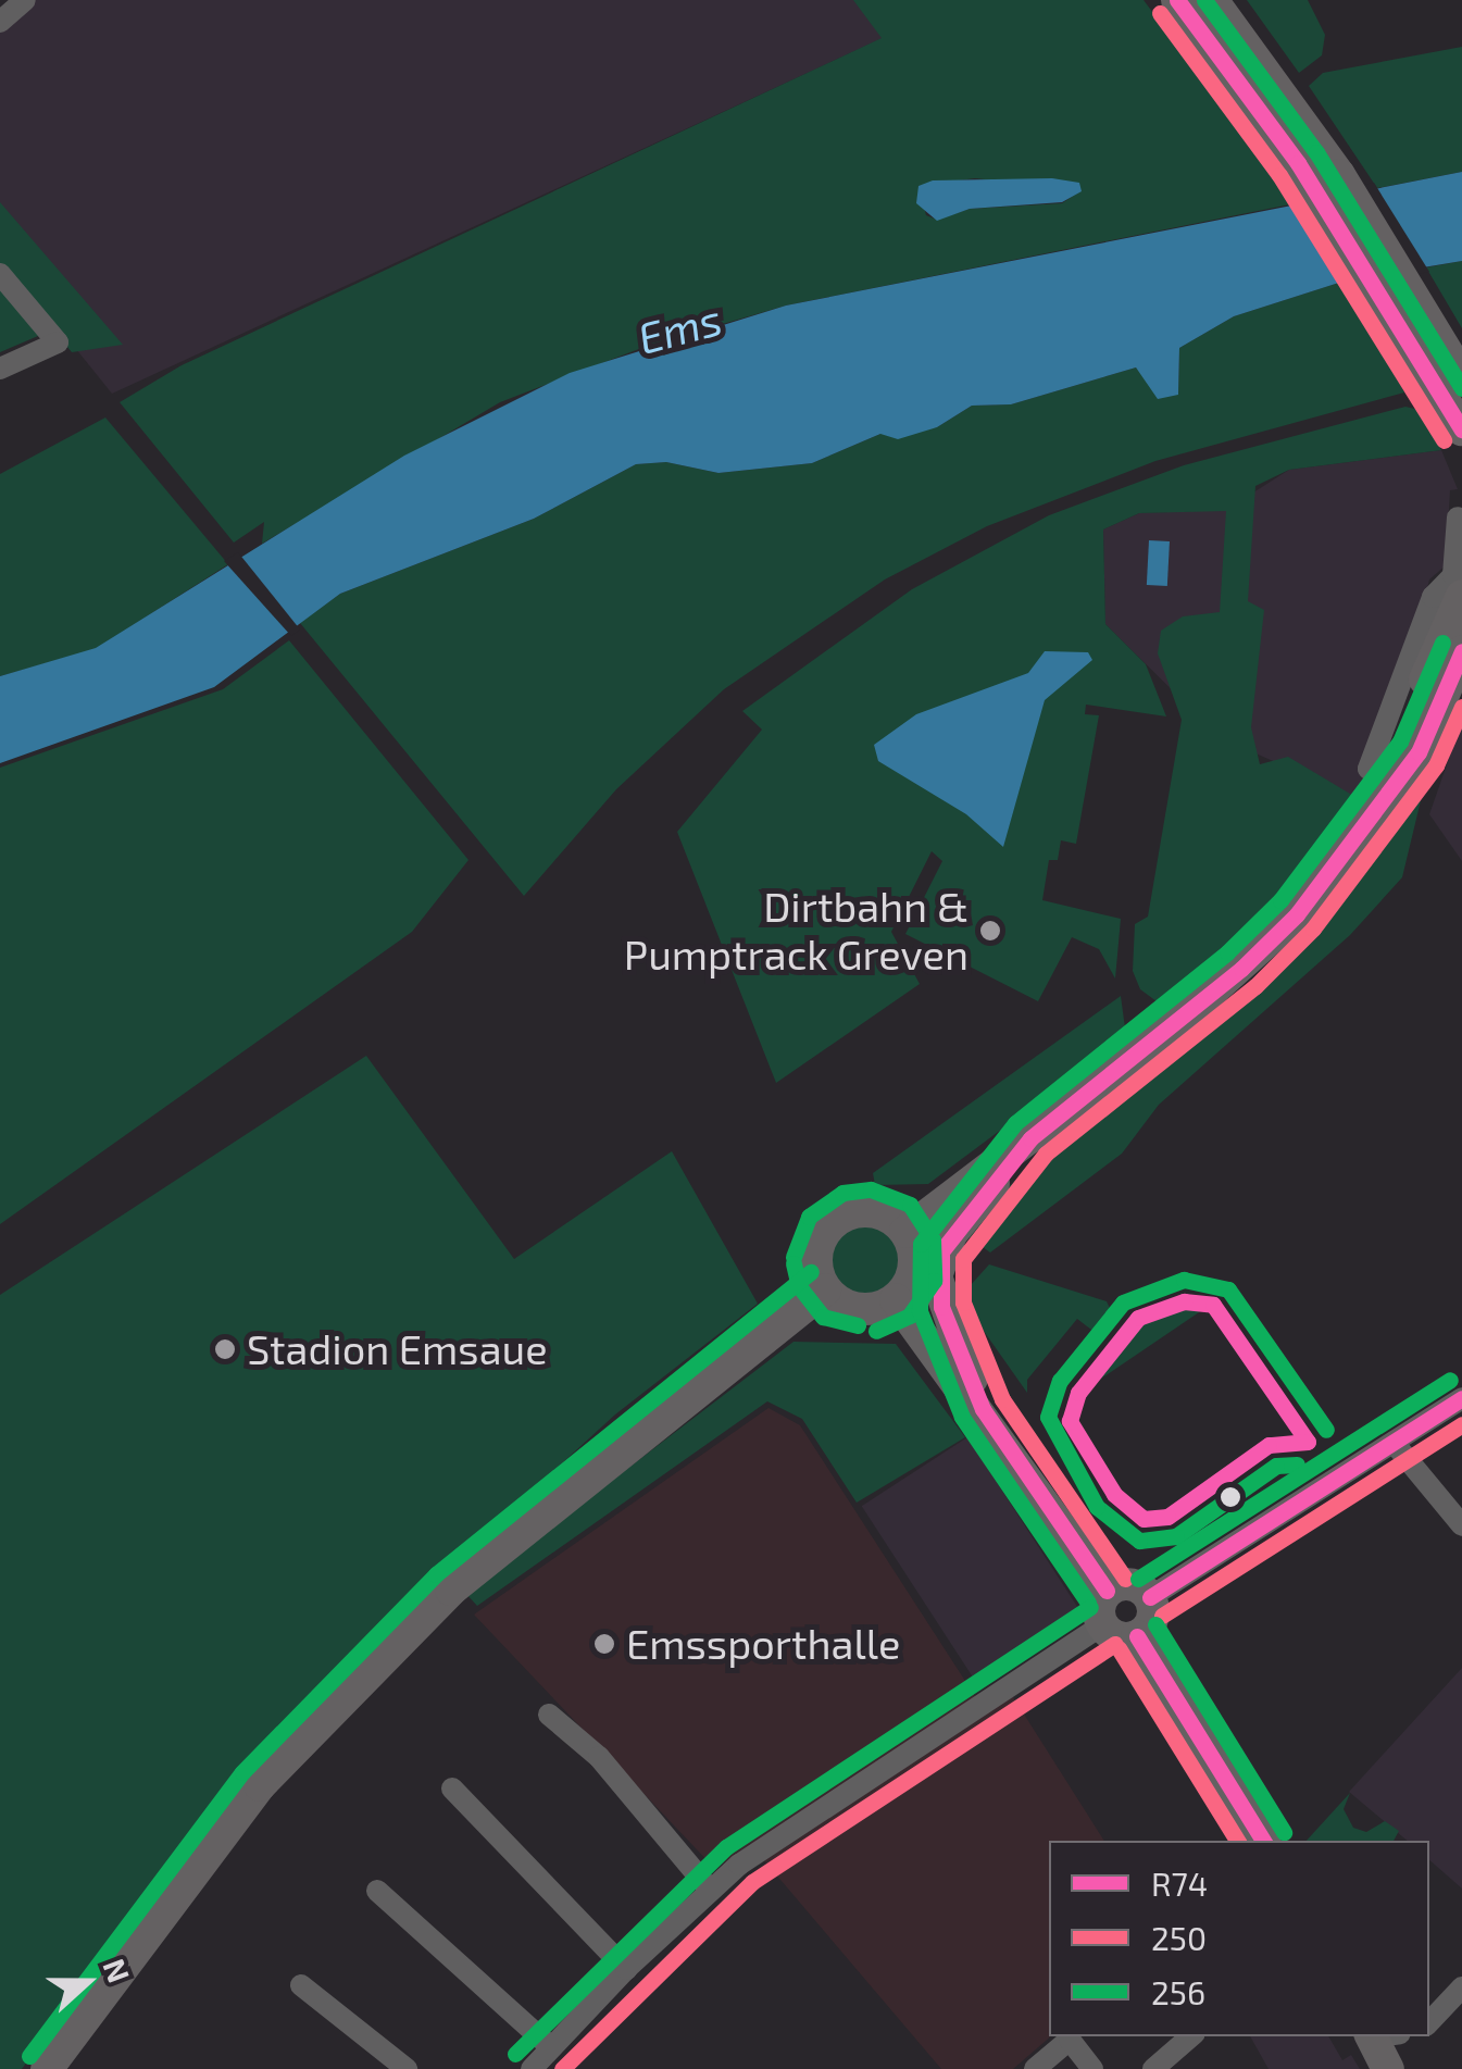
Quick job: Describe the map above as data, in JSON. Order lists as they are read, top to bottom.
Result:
{
  "water": ["Ems"],
  "places": ["Dirtbahn & Pumptrack Greven", "Stadion Emsaue", "Emssporthalle"],
  "lines": ["transit line R74", "transit line 256", "transit line 250"],
  "legend": ["R74", "250", "256"],
  "north": "right"
}
